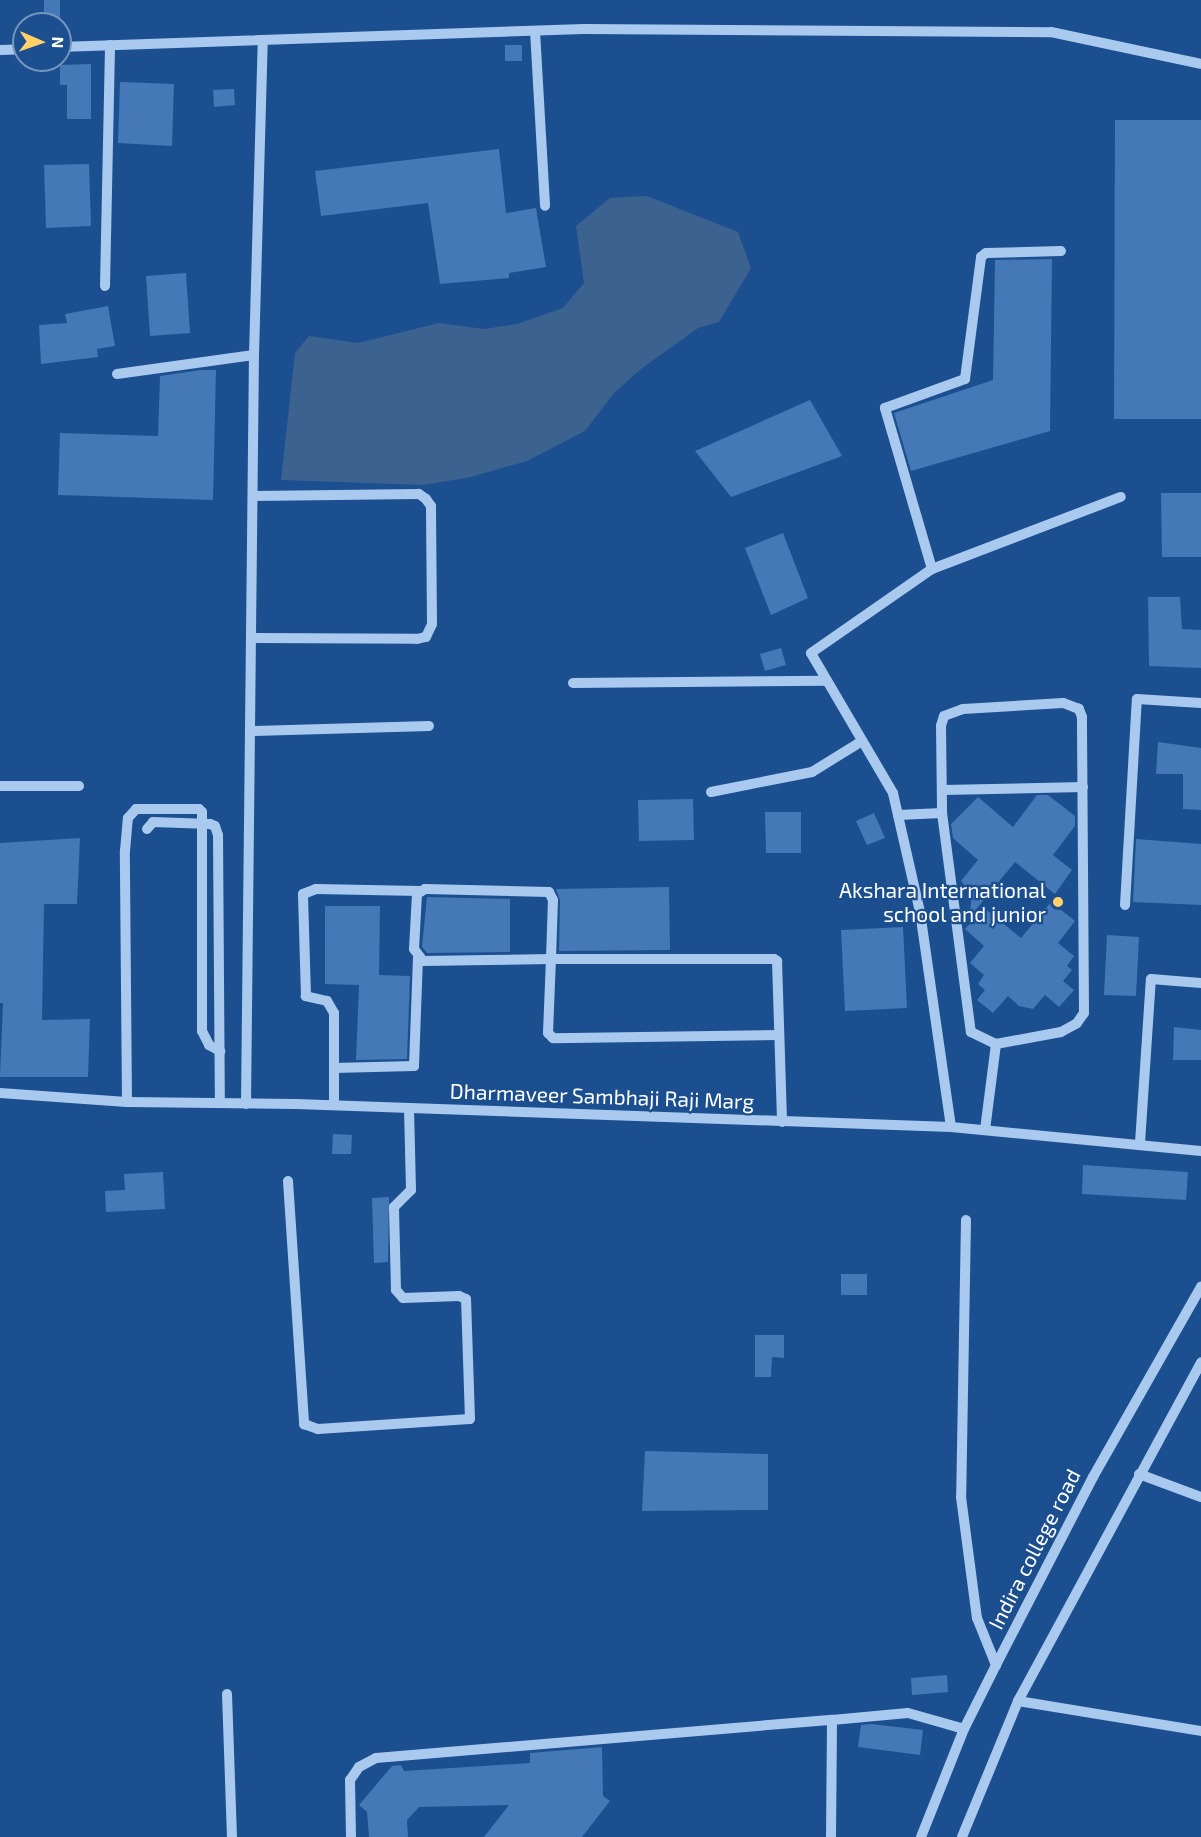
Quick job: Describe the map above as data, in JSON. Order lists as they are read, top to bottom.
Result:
{
  "streets": {
    "street": ["Dharmaveer Sambhaji Raji Marg", "Indira college road"]
  },
  "places": ["Akshara International school and junior"],
  "north": "right"
}
